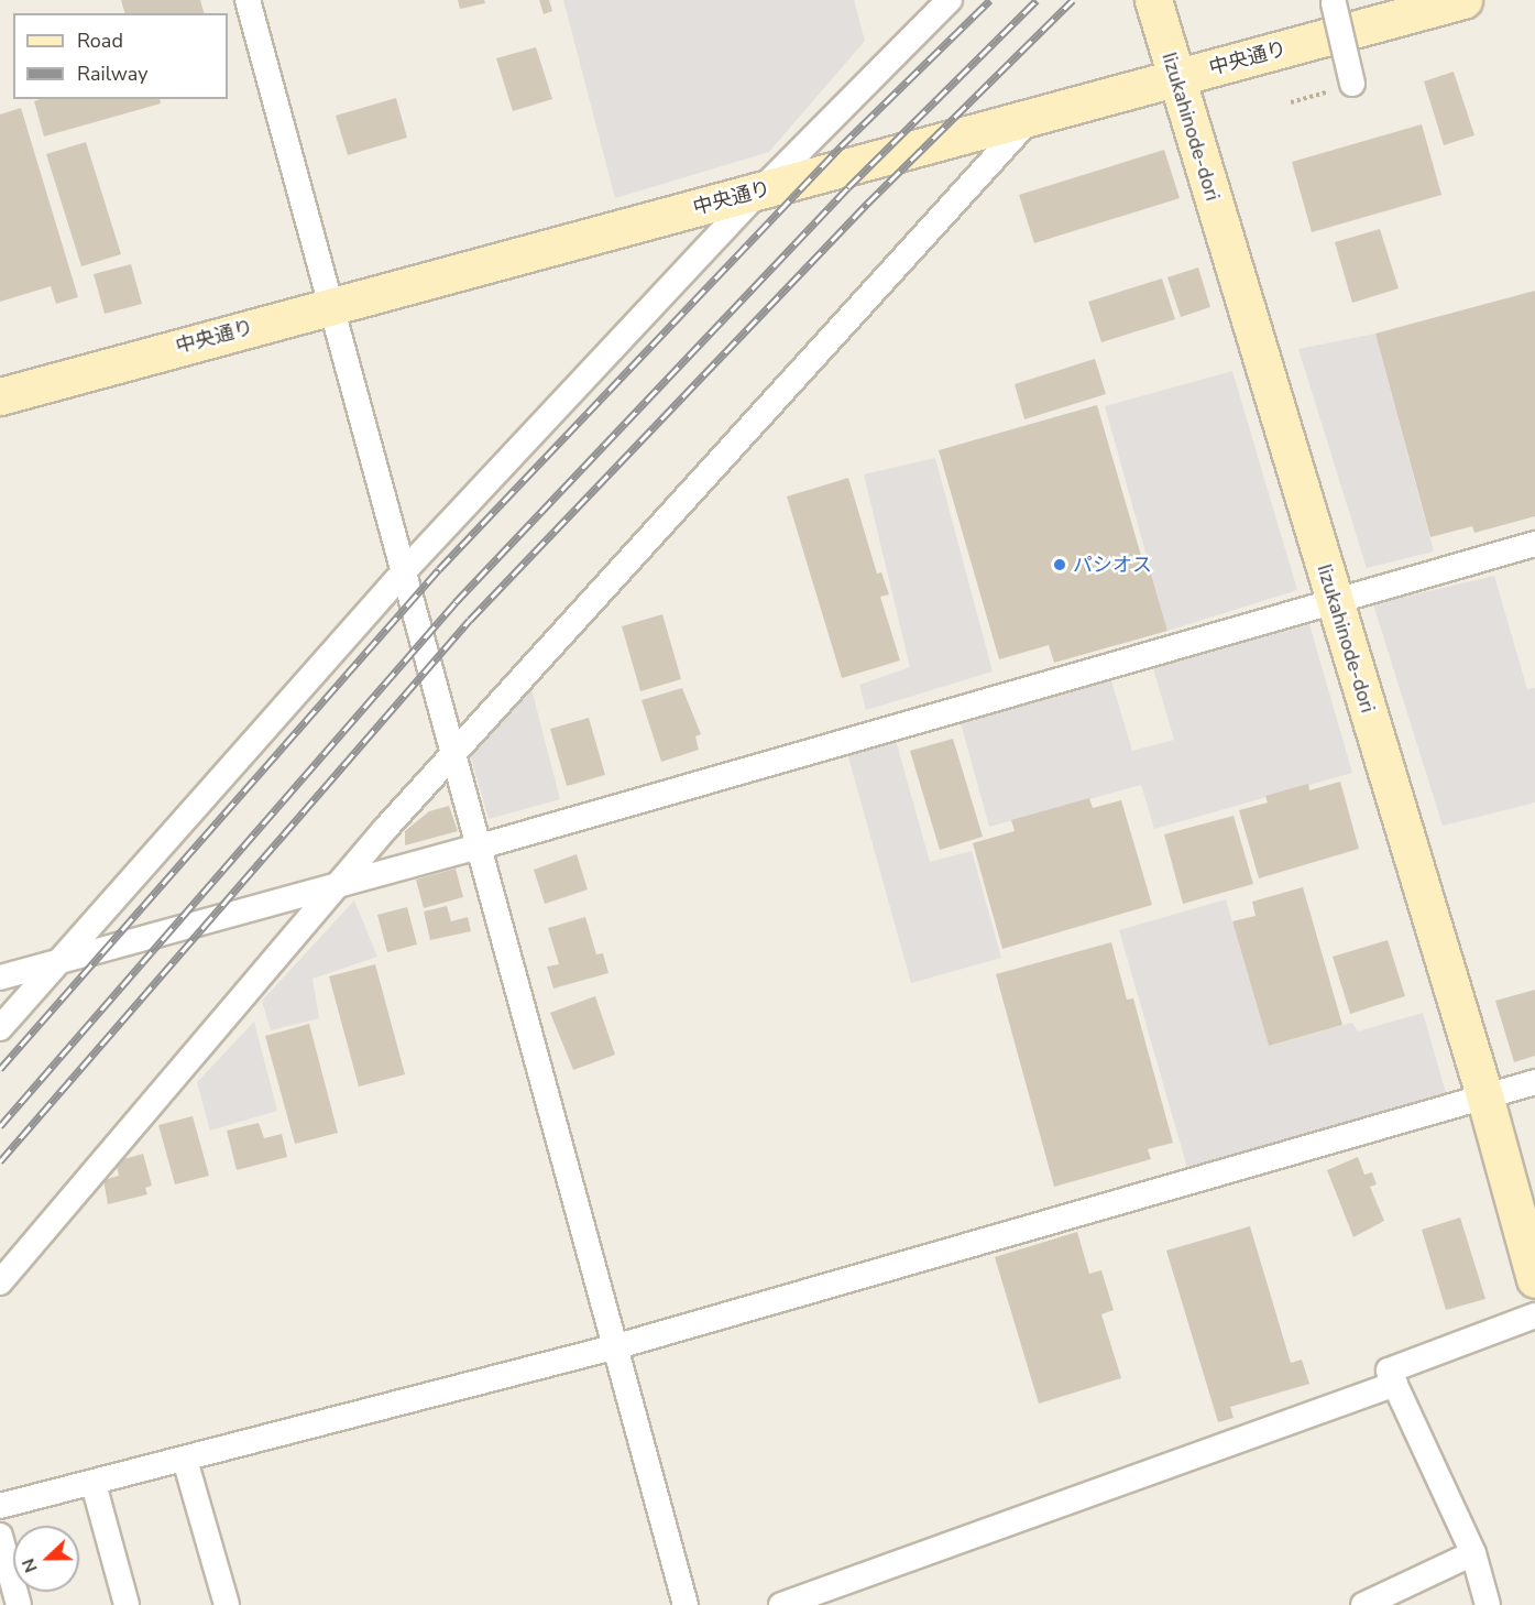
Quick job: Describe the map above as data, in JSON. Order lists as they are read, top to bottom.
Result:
{
  "streets": {
    "street": ["中央通り", "Iizukahinode-dori"]
  },
  "crossings": [
    ["中央通り", "Iizukahinode-dori"]
  ],
  "places": ["パシオス"],
  "legend": ["Road", "Railway"],
  "north": "left"
}
